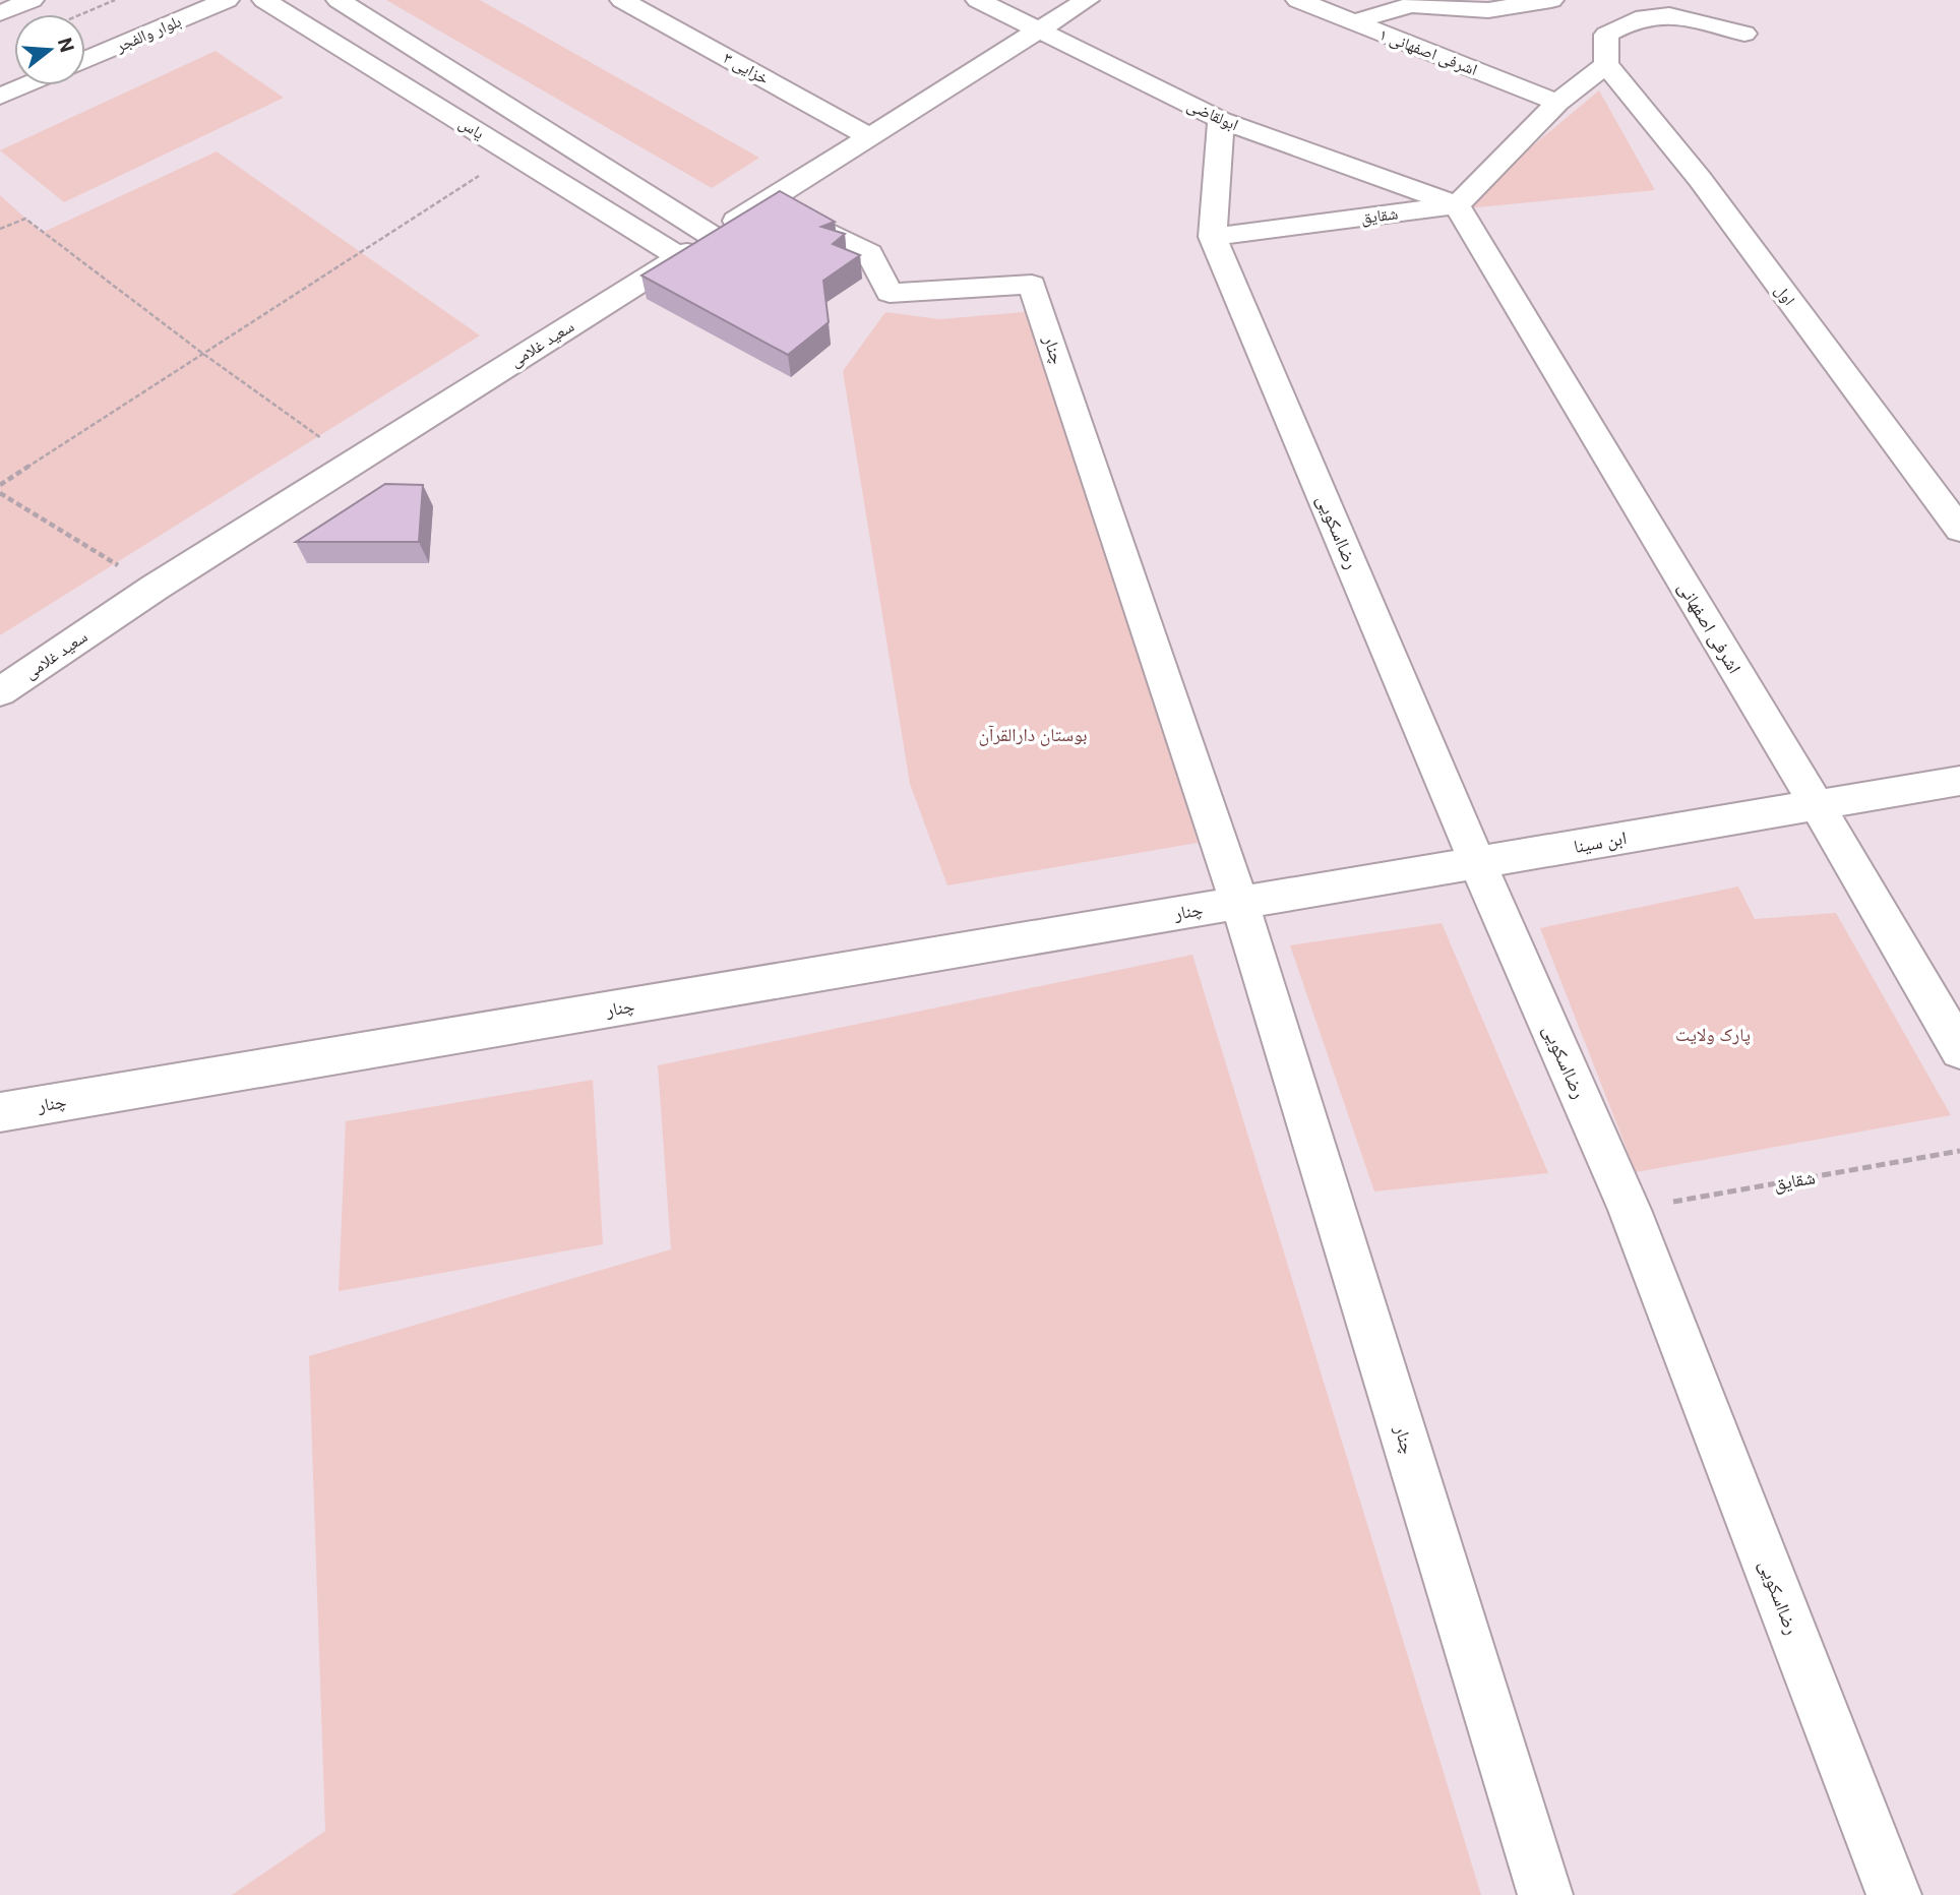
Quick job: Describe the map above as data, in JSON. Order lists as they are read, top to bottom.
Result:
{
  "streets": {
    "street": [
      "بلوار والفجر",
      "اشرفی اصفهانی ۱",
      "خزایی ۳",
      "ابولقاضی",
      "یاس",
      "شقایق",
      "اول",
      "سعید غلامی",
      "چنار",
      "رضااسکویی",
      "اشرفی اصفهانی",
      "ابن سینا"
    ]
  },
  "crossings": [
    ["خزایی ۳", "سعید غلامی"],
    ["ابولقاضی", "شقایق"],
    ["ابولقاضی", "سعید غلامی"],
    ["ابولقاضی", "اشرفی اصفهانی"],
    ["یاس", "سعید غلامی"],
    ["شقایق", "رضااسکویی"],
    ["شقایق", "اشرفی اصفهانی"],
    ["سعید غلامی", "چنار"],
    ["چنار", "ابن سینا"],
    ["رضااسکویی", "ابن سینا"],
    ["اشرفی اصفهانی", "ابن سینا"]
  ],
  "parks": ["بوستان دارالقرآن", "پارک ولایت"],
  "north": "right"
}
